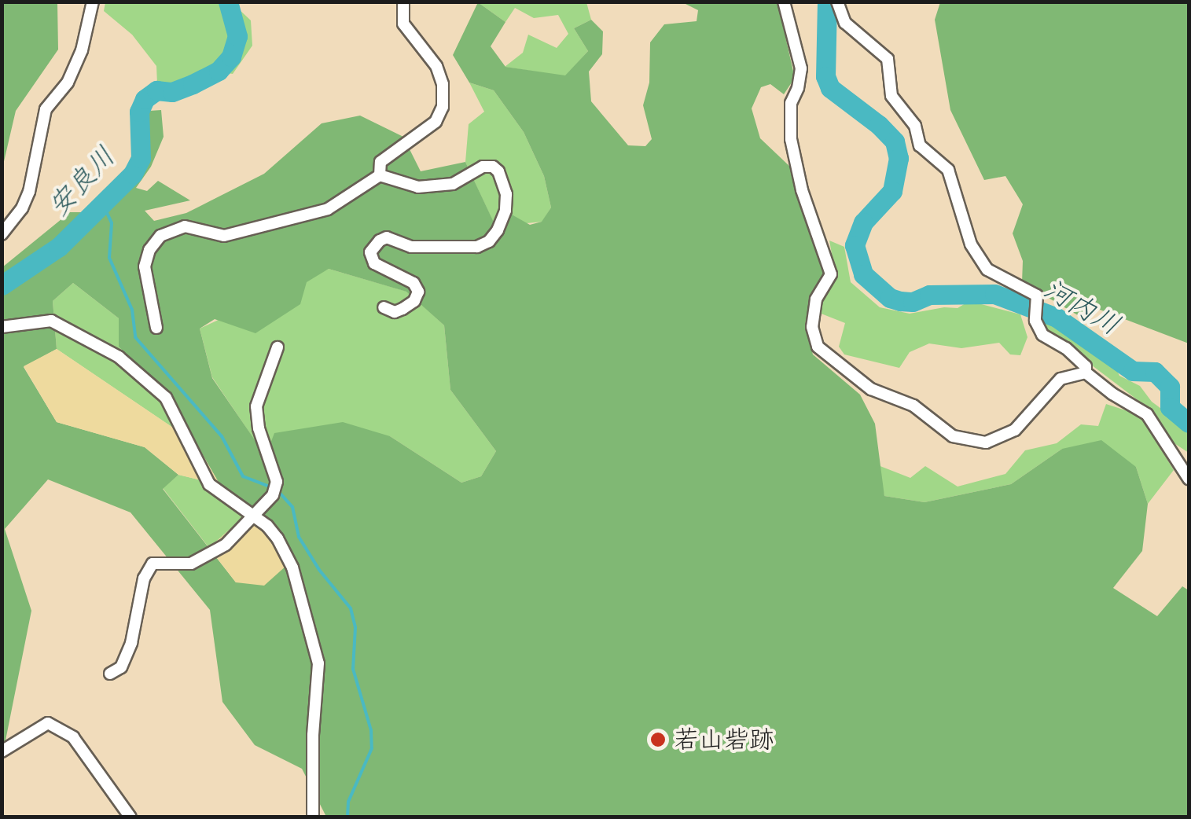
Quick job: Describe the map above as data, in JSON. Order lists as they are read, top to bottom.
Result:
{
  "water": ["安良川", "河内川"],
  "places": ["若山砦跡"]
}
